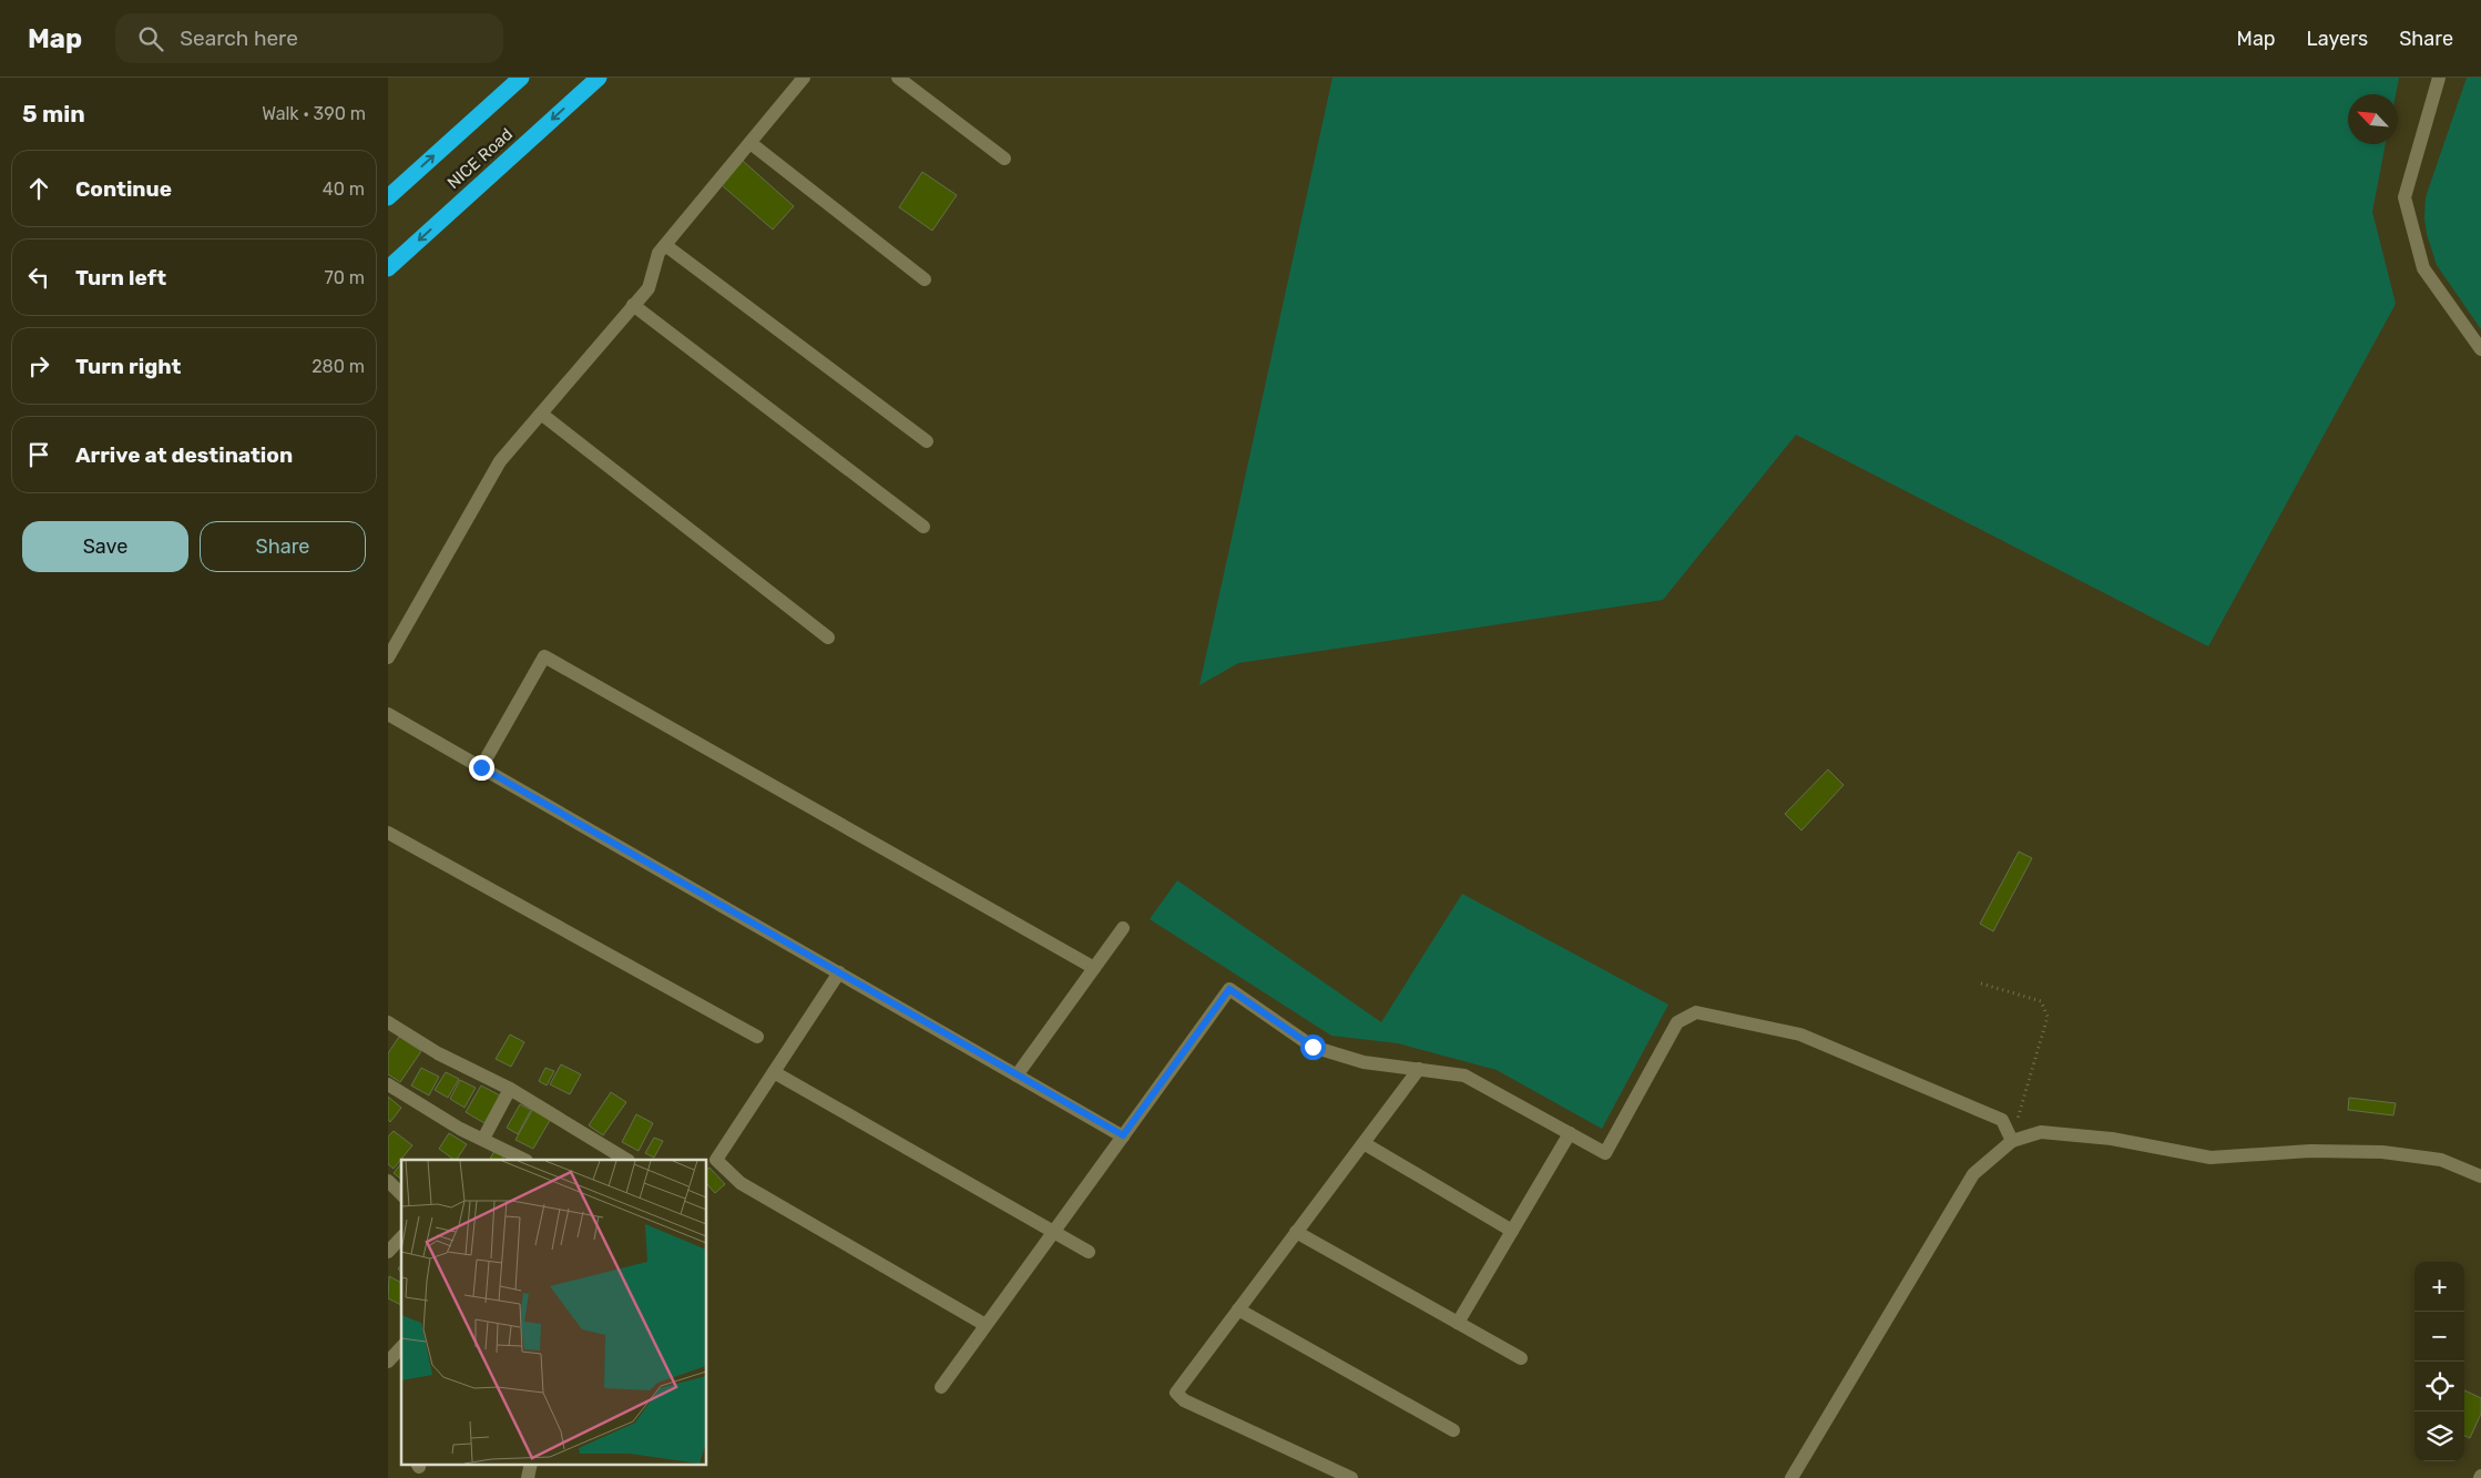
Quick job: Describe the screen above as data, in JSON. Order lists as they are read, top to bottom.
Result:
{
  "streets": {
    "highway": ["NICE Road"]
  },
  "north": "top left",
  "page": {
    "header": "Map",
    "search": "Search here",
    "nav": ["Map", "Layers", "Share"],
    "heading": ["5 min", "Walk · 390 m"],
    "list": [
      ["Continue", "40 m"],
      ["Turn left", "70 m"],
      ["Turn right", "280 m"],
      "Arrive at destination"
    ],
    "buttons": ["Save", "Share"],
    "map_buttons": ["+", "−"]
  }
}
